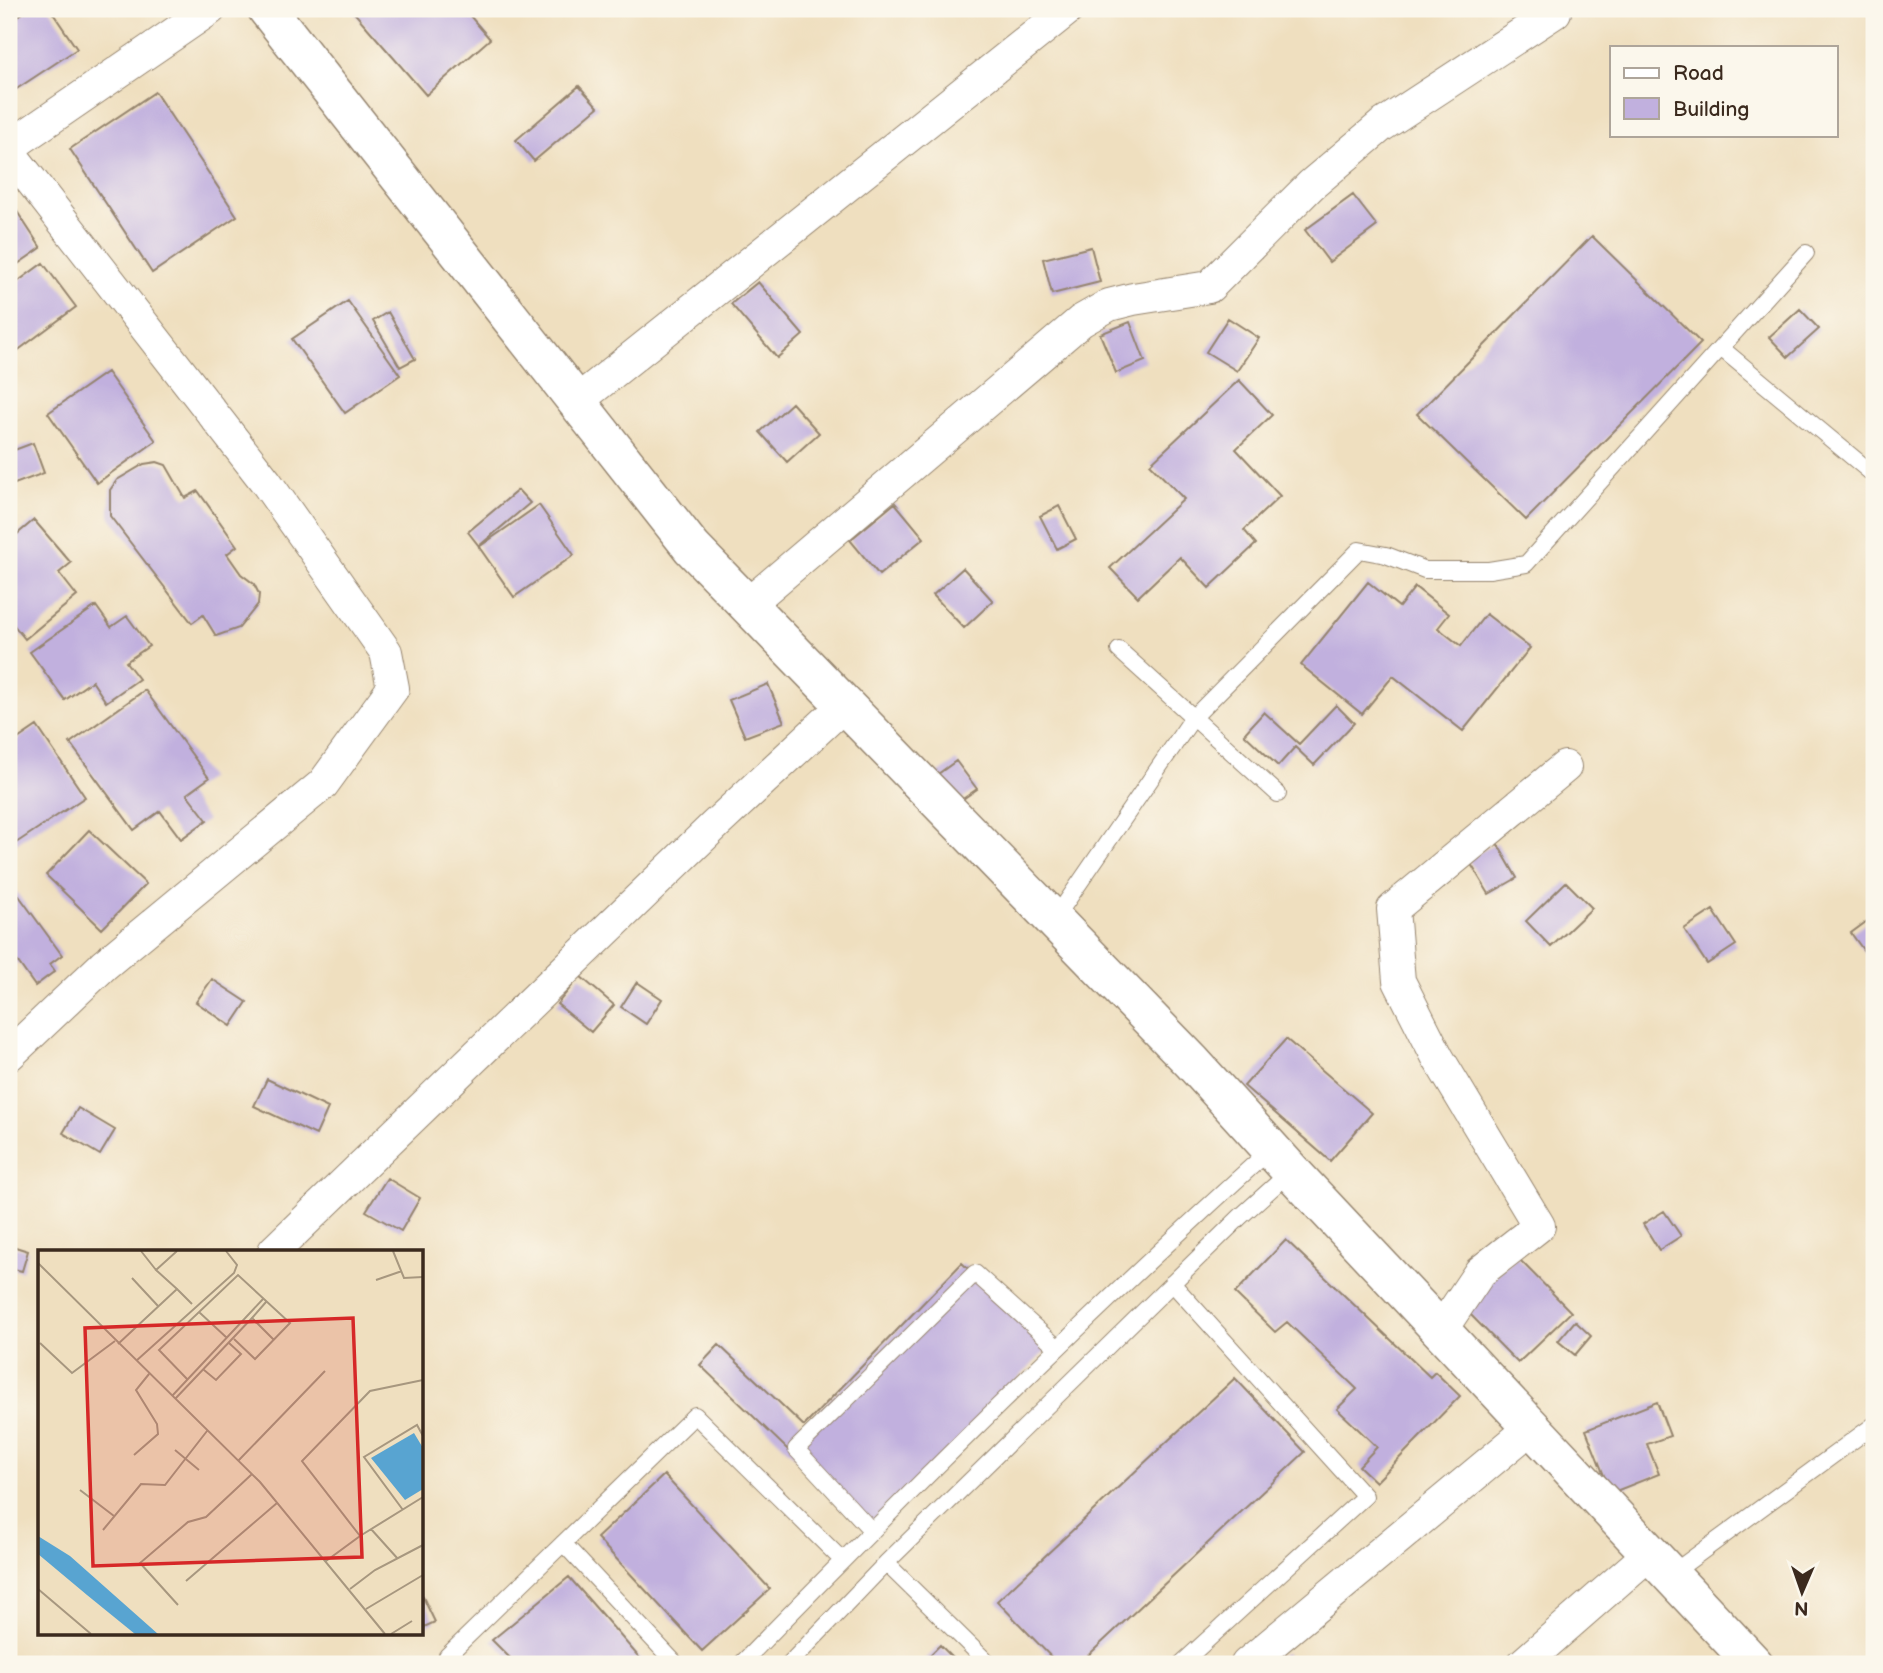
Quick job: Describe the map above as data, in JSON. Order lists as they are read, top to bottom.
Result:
{
  "legend": ["Road", "Building"],
  "north": "bottom"
}
